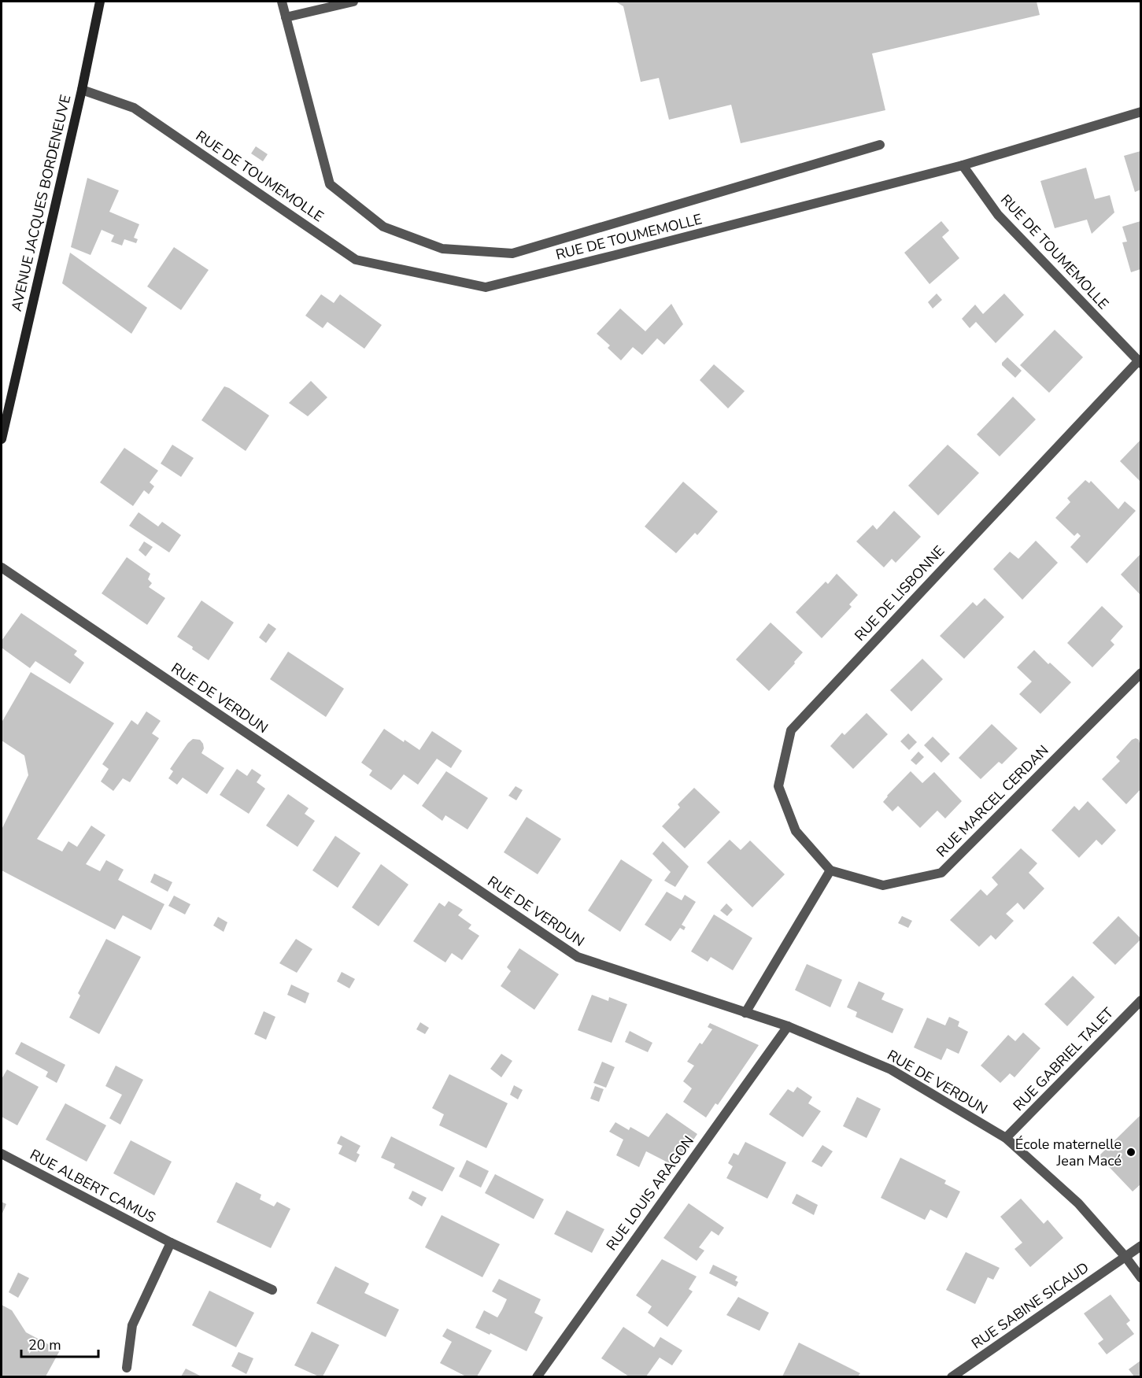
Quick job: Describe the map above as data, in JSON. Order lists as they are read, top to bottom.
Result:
{
  "streets": {
    "main road": ["AVENUE JACQUES BORDENEUVE"],
    "street": [
      "RUE DE TOUMEMOLLE",
      "RUE DE LISBONNE",
      "RUE DE VERDUN",
      "RUE MARCEL CERDAN",
      "RUE GABRIEL TALET",
      "RUE ALBERT CAMUS",
      "RUE LOUIS ARAGON",
      "RUE SABINE SICAUD"
    ]
  },
  "crossings": [
    ["RUE DE TOUMEMOLLE", "AVENUE JACQUES BORDENEUVE"],
    ["RUE DE TOUMEMOLLE", "RUE DE LISBONNE"],
    ["RUE DE LISBONNE", "RUE MARCEL CERDAN"],
    ["RUE DE VERDUN", "RUE GABRIEL TALET"],
    ["RUE DE VERDUN", "RUE LOUIS ARAGON"],
    ["RUE DE VERDUN", "RUE SABINE SICAUD"]
  ],
  "places": ["École maternelle Jean Macé"],
  "scale_bar": "20 m"
}
